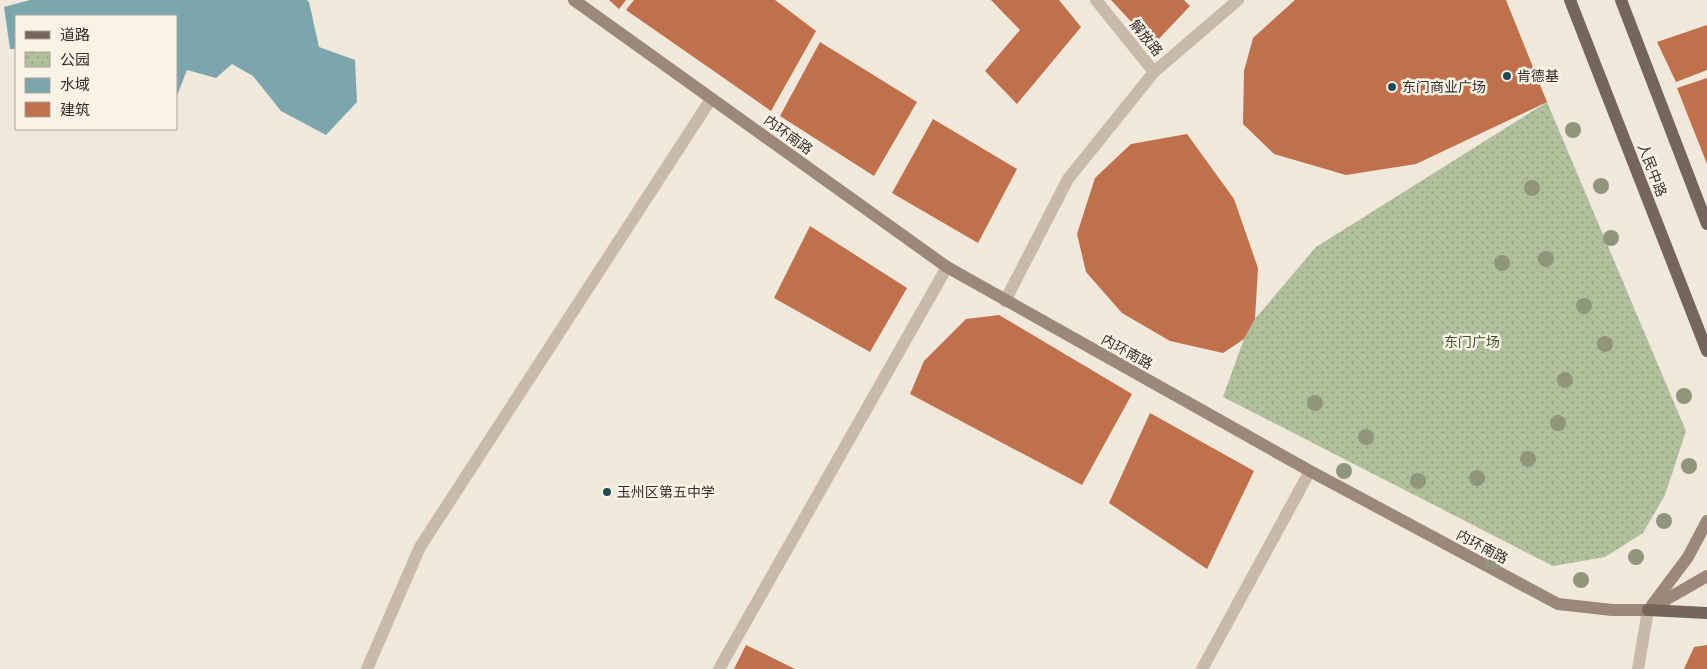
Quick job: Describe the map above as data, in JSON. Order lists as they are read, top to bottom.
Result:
{
  "streets": {
    "main road": ["内环南路", "人民中路"],
    "street": ["解放路"]
  },
  "parks": ["东门广场"],
  "places": ["肯德基", "东门商业广场", "玉州区第五中学"],
  "legend": [
    "道路",
    "公园",
    "水域",
    "建筑"
  ]
}
